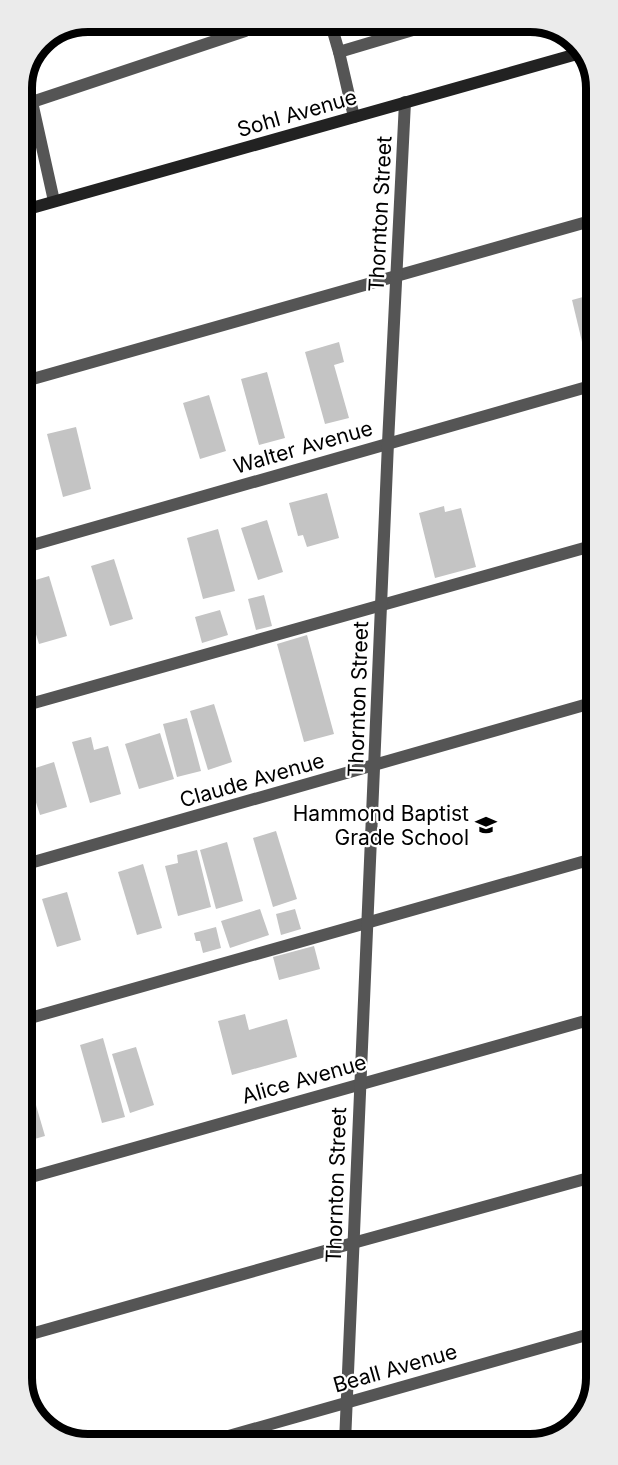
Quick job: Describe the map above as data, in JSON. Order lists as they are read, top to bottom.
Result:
{
  "streets": {
    "street": [
      "Sohl Avenue",
      "Thornton Street",
      "Walter Avenue",
      "Claude Avenue",
      "Alice Avenue",
      "Beall Avenue"
    ]
  },
  "crossings": [
    ["Sohl Avenue", "Thornton Street"],
    ["Thornton Street", "Walter Avenue"],
    ["Thornton Street", "Claude Avenue"],
    ["Thornton Street", "Alice Avenue"],
    ["Thornton Street", "Beall Avenue"]
  ],
  "places": {
    "school or university": ["Hammond Baptist Grade School"]
  }
}
